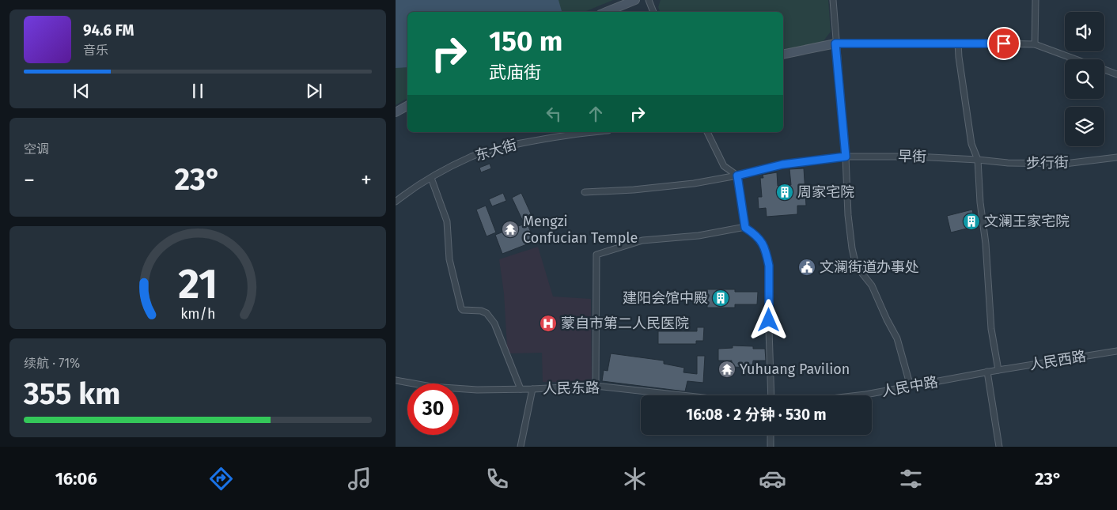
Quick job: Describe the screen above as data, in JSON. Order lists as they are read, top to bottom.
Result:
{
  "streets": {
    "street": [
      "东大街",
      "早街",
      "步行街",
      "人民西路",
      "人民中路",
      "人民东路"
    ]
  },
  "crossings": [
    ["早街", "步行街"],
    ["人民西路", "人民中路"]
  ],
  "places": {
    "building": ["周家宅院", "文澜王家宅院", "建阳会馆中殿"],
    "temple": ["Mengzi Confucian Temple", "Yuhuang Pavilion"],
    "public building": ["文澜街道办事处"],
    "hospital": ["蒙自市第二人民医院"]
  },
  "page": {
    "turn": ["150 m", "武庙街"],
    "song": ["94.6 FM", "音乐"],
    "tile": [
      "空调",
      ["续航 · 71%", "355 km"]
    ],
    "heat": ["−", "23°", "+"],
    "limit": "30",
    "trip": "16:08 · 2 分钟 · 530 m",
    "tabs": ["16:06", "23°"],
    "gauge": ["21", "km/h"]
  }
}
